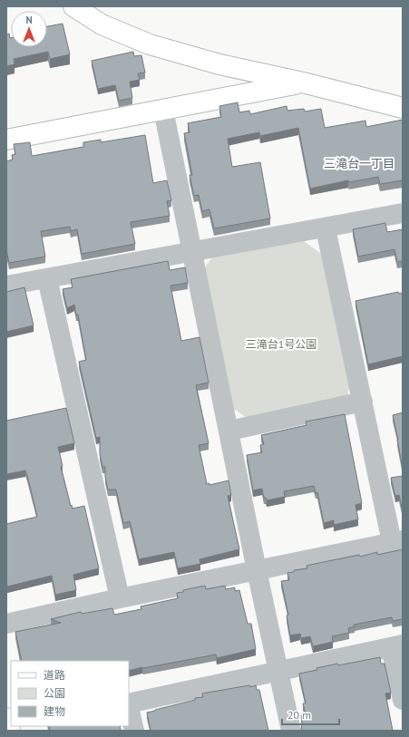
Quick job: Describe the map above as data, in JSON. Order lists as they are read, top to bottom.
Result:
{
  "districts": ["三滝台一丁目"],
  "parks": ["三滝台1号公園"],
  "legend": ["道路", "公園", "建物"],
  "scale_bar": "20 m",
  "north": "top"
}
